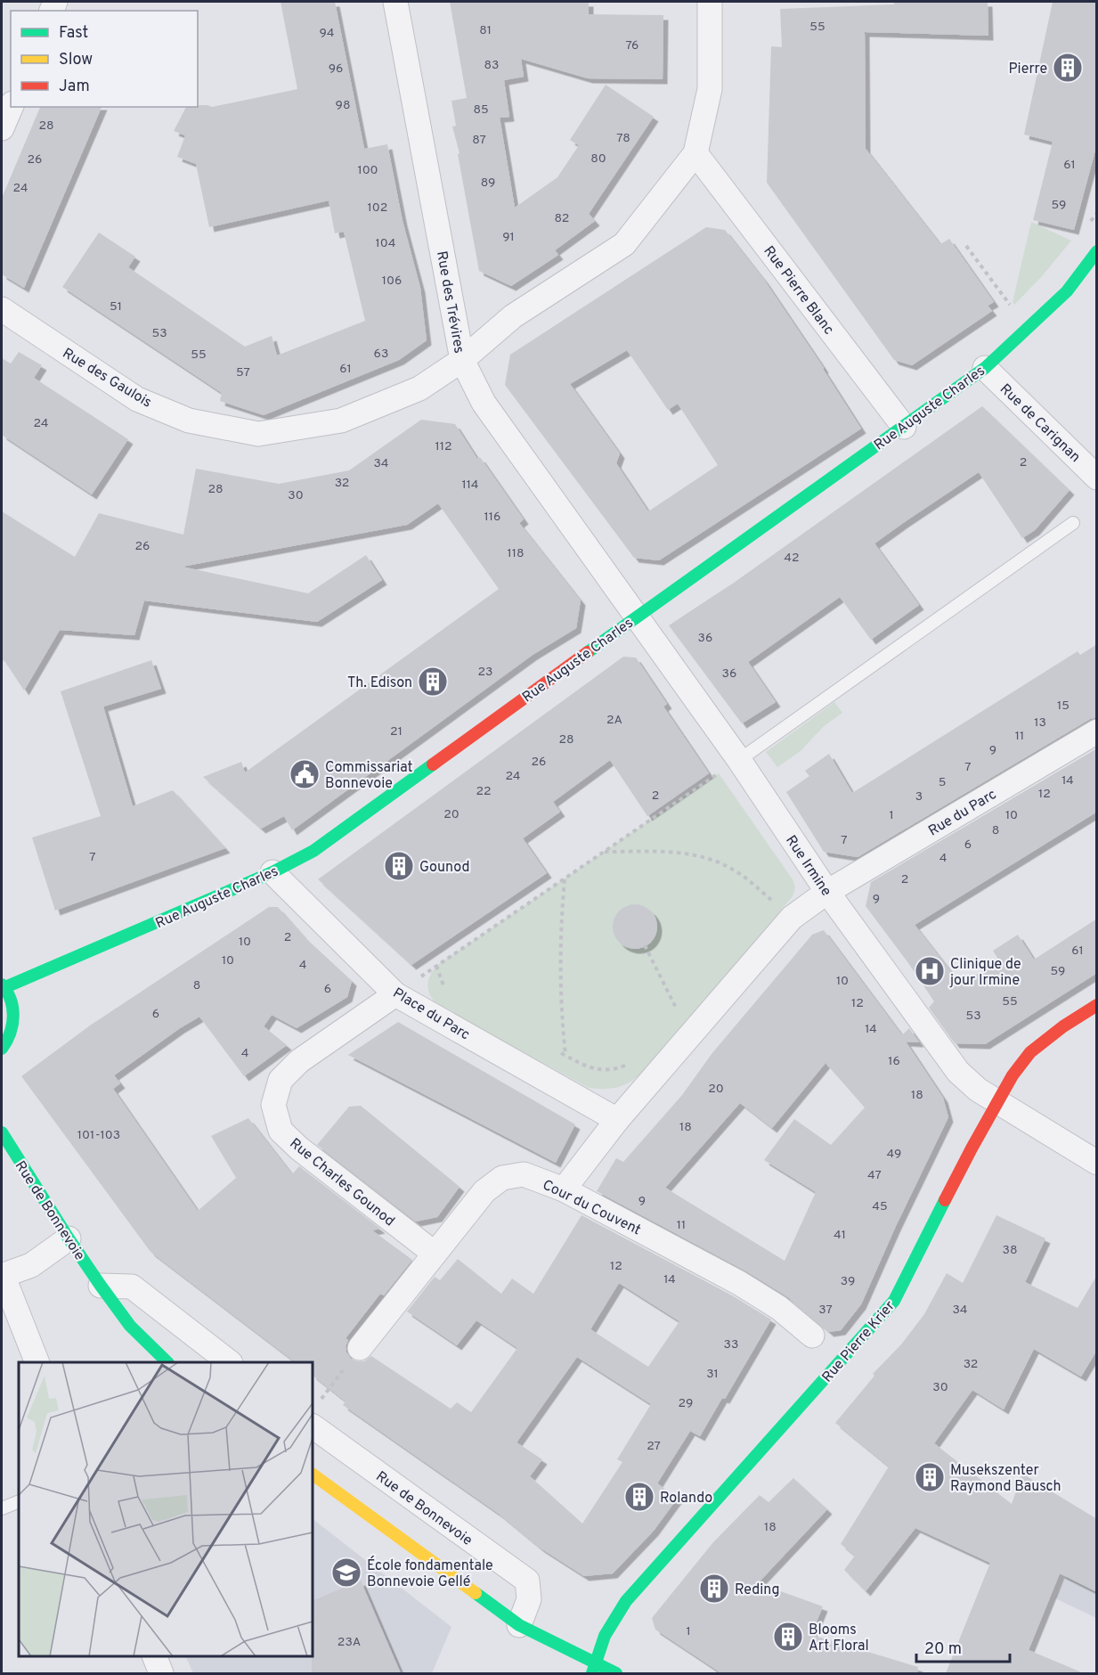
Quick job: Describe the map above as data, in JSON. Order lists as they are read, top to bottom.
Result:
{
  "streets": {
    "main road": ["Rue Auguste Charles", "Rue de Bonnevoie", "Rue Pierre Krier"],
    "street": [
      "Rue Pierre Blanc",
      "Rue des Trévires",
      "Rue des Gaulois",
      "Rue de Carignan",
      "Rue du Parc",
      "Rue Irmine",
      "Place du Parc",
      "Rue Charles Gounod",
      "Cour du Couvent"
    ]
  },
  "crossings": [
    ["Rue Pierre Blanc", "Rue des Gaulois"],
    ["Rue Pierre Blanc", "Rue Auguste Charles"],
    ["Rue des Trévires", "Rue des Gaulois"],
    ["Rue des Trévires", "Rue Auguste Charles"],
    ["Rue des Trévires", "Rue Irmine"],
    ["Rue Auguste Charles", "Rue de Carignan"],
    ["Rue Auguste Charles", "Rue Irmine"],
    ["Rue Auguste Charles", "Place du Parc"],
    ["Rue du Parc", "Rue Irmine"],
    ["Rue Irmine", "Rue Pierre Krier"],
    ["Place du Parc", "Rue Charles Gounod"],
    ["Rue Charles Gounod", "Cour du Couvent"]
  ],
  "places": {
    "building": [
      "Pierre",
      "Th. Edison",
      "Gounod",
      "Musekszenter Raymond Bausch",
      "Rolando",
      "Reding",
      "Blooms Art Floral"
    ],
    "public building": ["Commissariat Bonnevoie"],
    "hospital": ["Clinique de jour Irmine"],
    "school or university": ["École fondamentale Bonnevoie Gellé"]
  },
  "house_numbers": [
    "55",
    "81",
    "94",
    "76",
    "83",
    "96",
    "98",
    "85",
    "28",
    "78",
    "87",
    "80",
    "26",
    "61",
    "100",
    "89",
    "24",
    "59",
    "102",
    "82",
    "91",
    "104",
    "106",
    "51",
    "53",
    "63",
    "55",
    "61",
    "57",
    "24",
    "112",
    "2",
    "34",
    "32",
    "114",
    "28",
    "30",
    "116",
    "26",
    "118",
    "42",
    "36",
    "23",
    "36",
    "15",
    "2A",
    "13",
    "21",
    "11",
    "28",
    "9",
    "26",
    "7",
    "24",
    "14",
    "5",
    "22",
    "12",
    "2",
    "3",
    "20",
    "1",
    "10",
    "8",
    "7",
    "6",
    "7",
    "4",
    "2",
    "9",
    "2",
    "10",
    "61",
    "10",
    "4",
    "59",
    "10",
    "8",
    "6",
    "55",
    "12",
    "6",
    "53",
    "14",
    "4",
    "16",
    "20",
    "18",
    "18",
    "101-103",
    "49",
    "47",
    "9",
    "45",
    "11",
    "41",
    "38",
    "12",
    "14",
    "39",
    "37",
    "34",
    "33",
    "32",
    "31",
    "30",
    "29",
    "27",
    "18",
    "1",
    "23A"
  ],
  "legend": ["Fast", "Slow", "Jam"],
  "scale_bar": "20 m"
}
